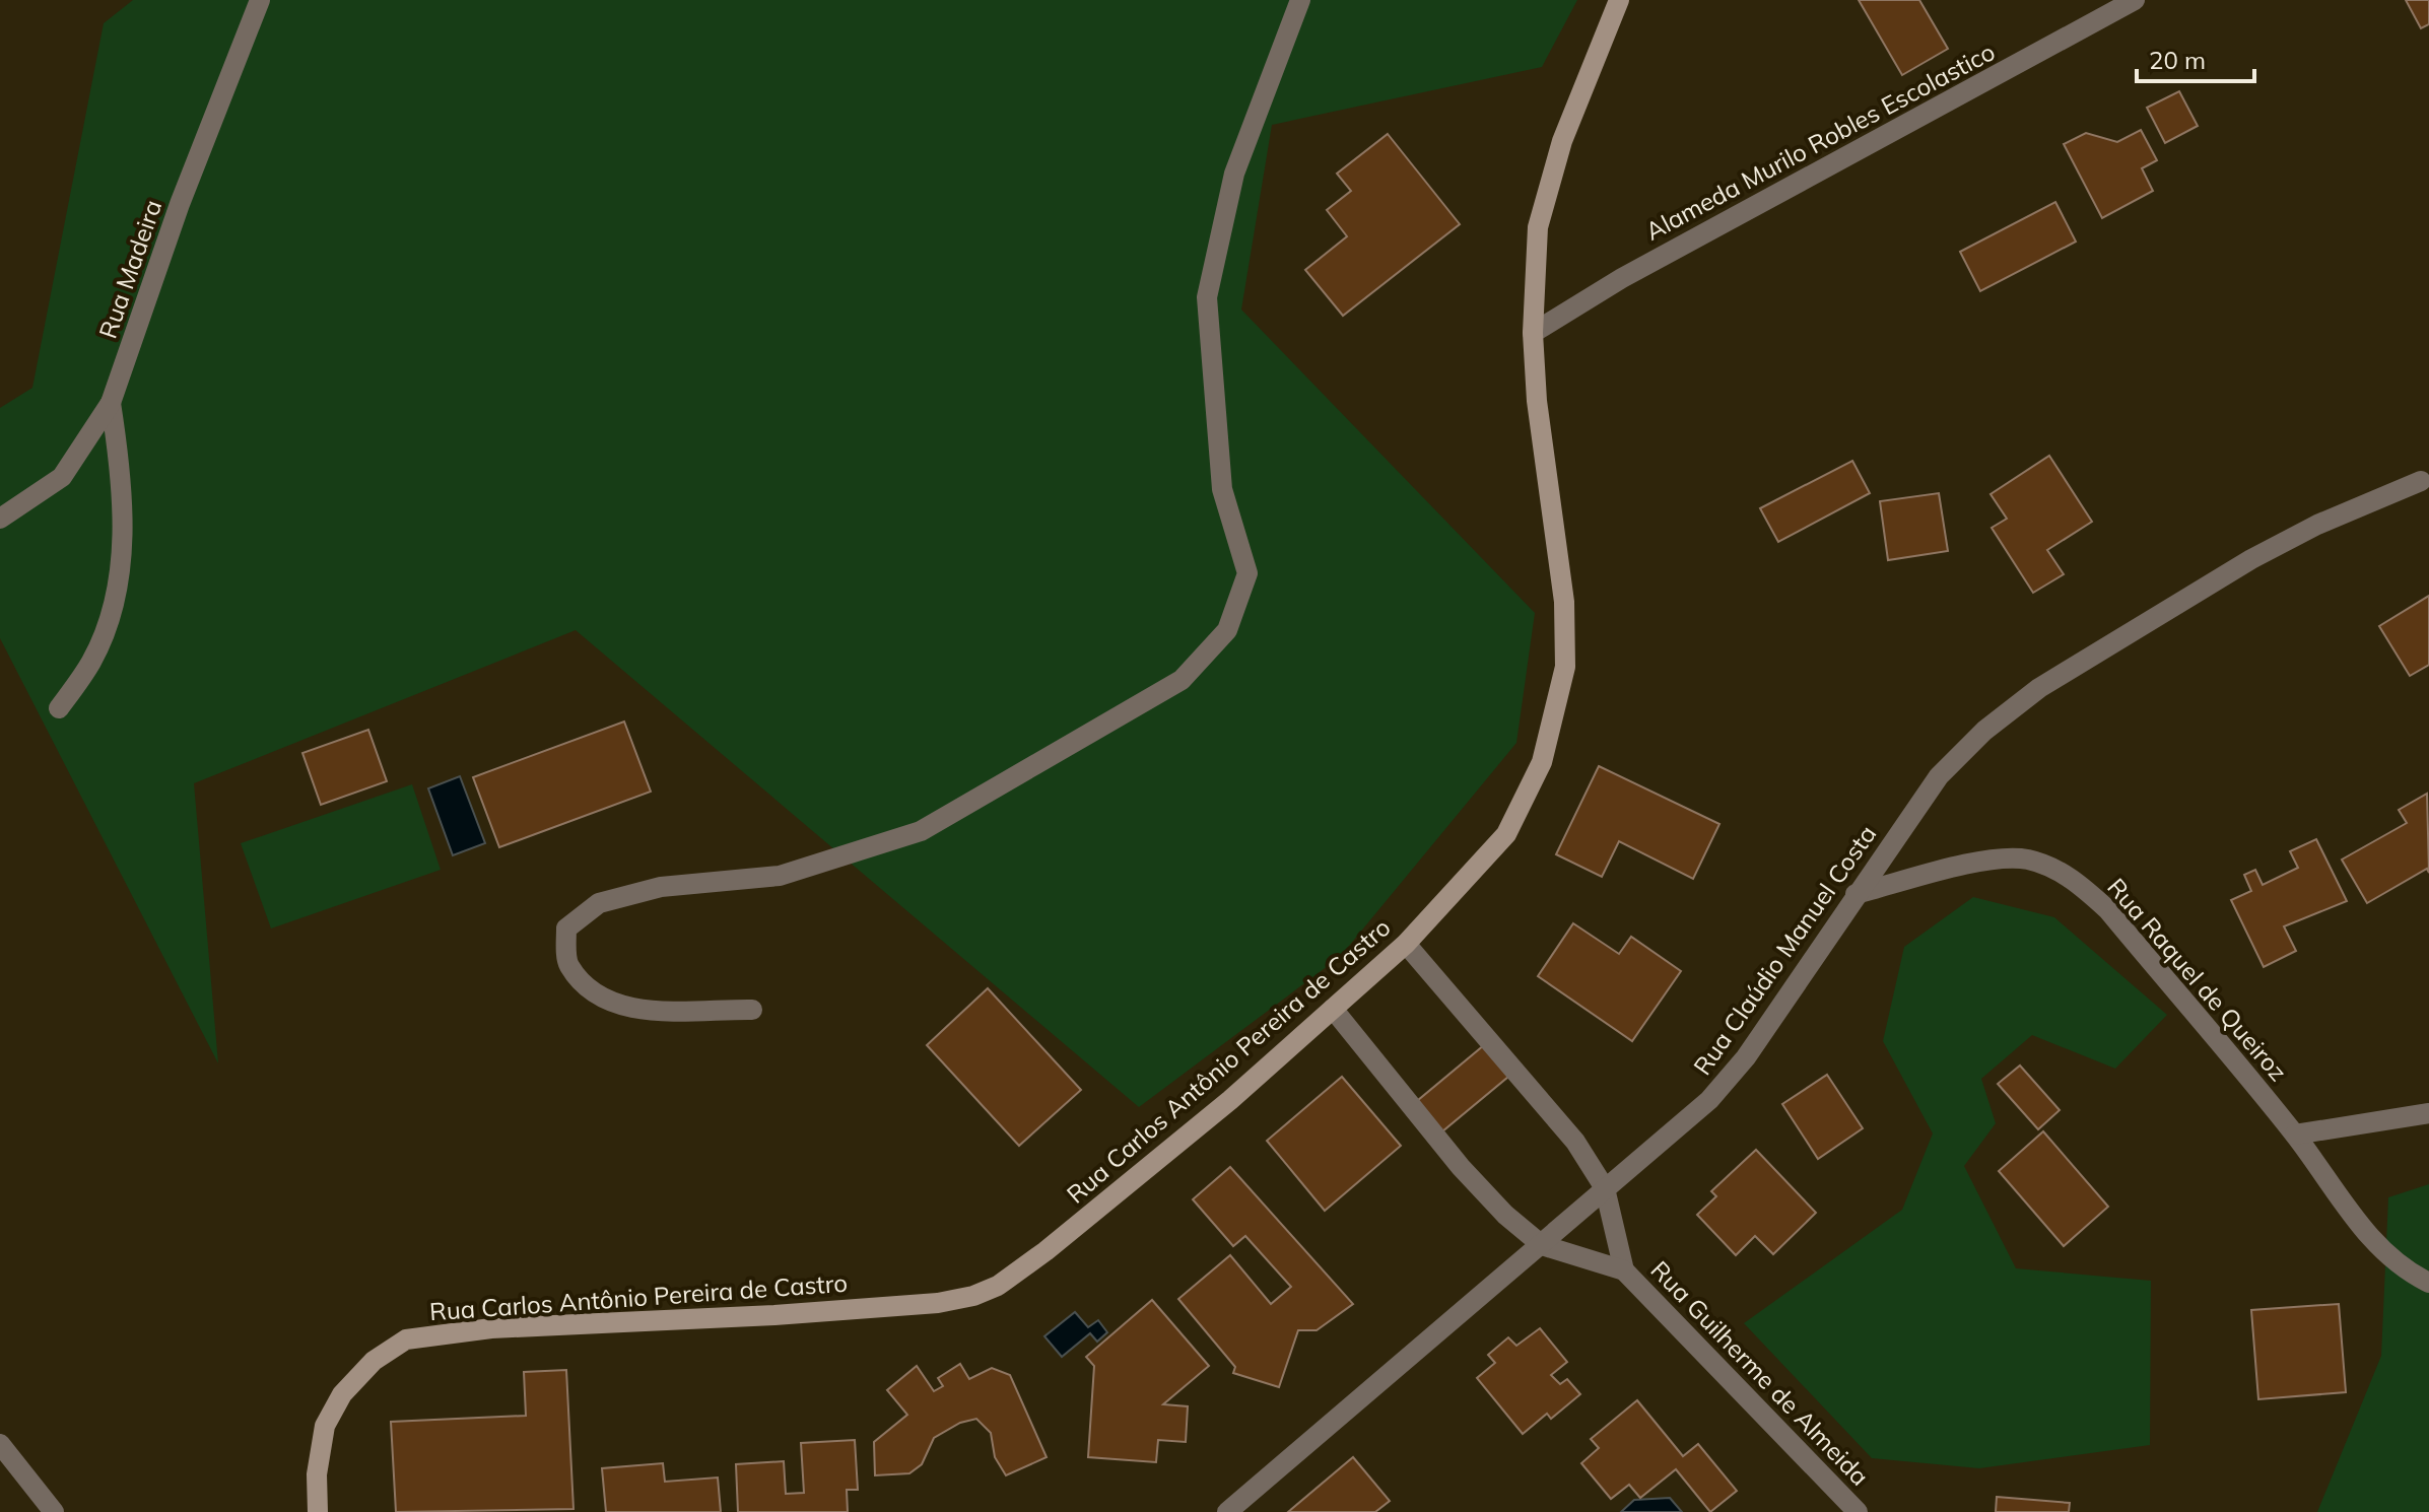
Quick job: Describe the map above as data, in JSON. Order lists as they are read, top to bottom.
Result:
{
  "streets": {
    "street": [
      "Alameda Murilo Robles Escolastico",
      "Rua Madeira",
      "Rua Claúdio Manuel Costa",
      "Rua Raquel de Queiroz",
      "Rua Carlos Antônio Pereira de Castro",
      "Rua Guilherme de Almeida"
    ]
  },
  "crossings": [
    ["Alameda Murilo Robles Escolastico", "Rua Carlos Antônio Pereira de Castro"],
    ["Rua Claúdio Manuel Costa", "Rua Raquel de Queiroz"],
    ["Rua Claúdio Manuel Costa", "Rua Guilherme de Almeida"],
    ["Rua Carlos Antônio Pereira de Castro", "Rua Guilherme de Almeida"]
  ],
  "scale_bar": "20 m"
}
